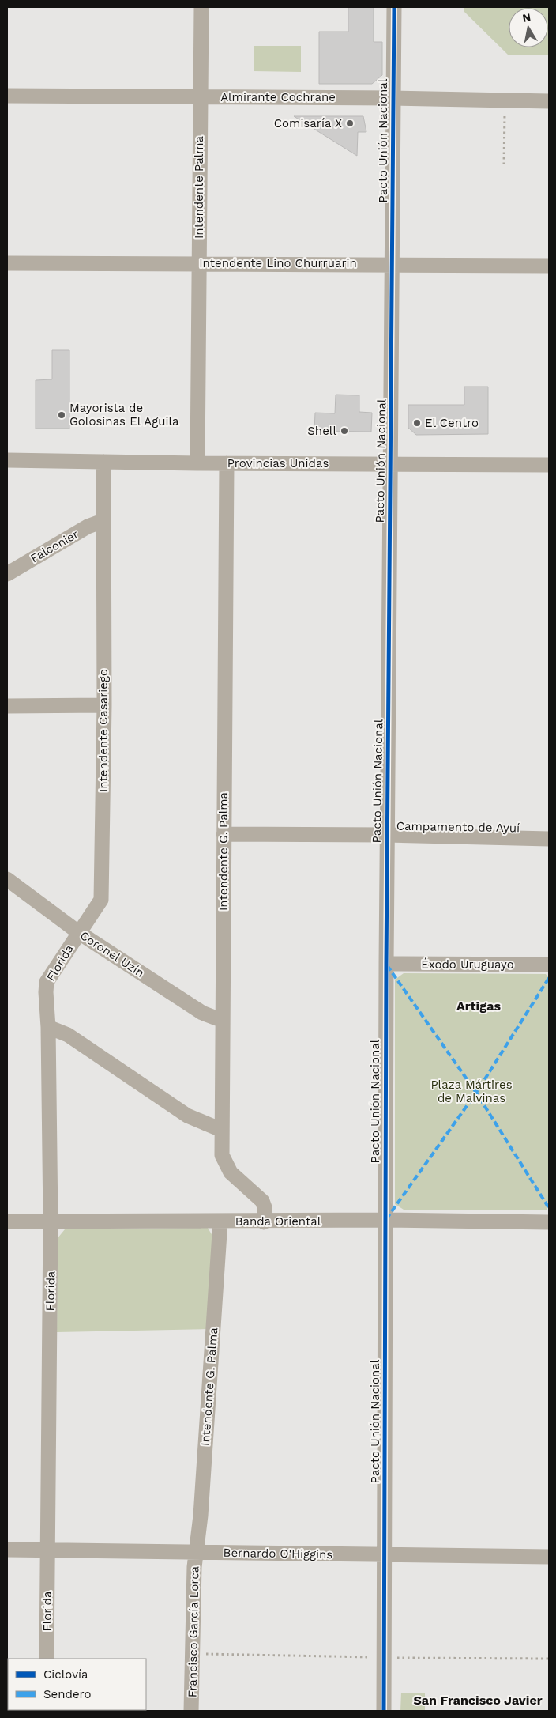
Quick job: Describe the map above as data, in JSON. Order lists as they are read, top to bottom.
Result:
{
  "streets": {
    "street": [
      "Almirante Cochrane",
      "Pacto Unión Nacional",
      "Intendente Palma",
      "Intendente Lino Churruarin",
      "Provincias Unidas",
      "Falconier",
      "Intendente Casariego",
      "Campamento de Ayuí",
      "Intendente G. Palma",
      "Coronel Uzín",
      "Florida",
      "Éxodo Uruguayo",
      "Banda Oriental",
      "Bernardo O'Higgins",
      "Francisco García Lorca"
    ]
  },
  "crossings": [
    ["Almirante Cochrane", "Pacto Unión Nacional"],
    ["Almirante Cochrane", "Intendente Palma"],
    ["Pacto Unión Nacional", "Intendente Lino Churruarin"],
    ["Pacto Unión Nacional", "Provincias Unidas"],
    ["Pacto Unión Nacional", "Campamento de Ayuí"],
    ["Pacto Unión Nacional", "Éxodo Uruguayo"],
    ["Pacto Unión Nacional", "Banda Oriental"],
    ["Pacto Unión Nacional", "Bernardo O'Higgins"],
    ["Intendente Palma", "Intendente Lino Churruarin"],
    ["Intendente Palma", "Provincias Unidas"],
    ["Provincias Unidas", "Intendente G. Palma"],
    ["Falconier", "Intendente Casariego"],
    ["Intendente Casariego", "Coronel Uzín"],
    ["Intendente Casariego", "Florida"],
    ["Campamento de Ayuí", "Intendente G. Palma"],
    ["Intendente G. Palma", "Coronel Uzín"],
    ["Intendente G. Palma", "Banda Oriental"],
    ["Intendente G. Palma", "Bernardo O'Higgins"],
    ["Intendente G. Palma", "Francisco García Lorca"],
    ["Coronel Uzín", "Florida"],
    ["Florida", "Banda Oriental"],
    ["Florida", "Bernardo O'Higgins"],
    ["Bernardo O'Higgins", "Francisco García Lorca"]
  ],
  "districts": ["Artigas", "San Francisco Javier"],
  "parks": ["Plaza Mártires de Malvinas"],
  "places": [
    "Comisaría X",
    "Mayorista de Golosinas El Aguila",
    "El Centro",
    "Shell"
  ],
  "legend": ["Ciclovía", "Sendero"],
  "north": "top"
}
